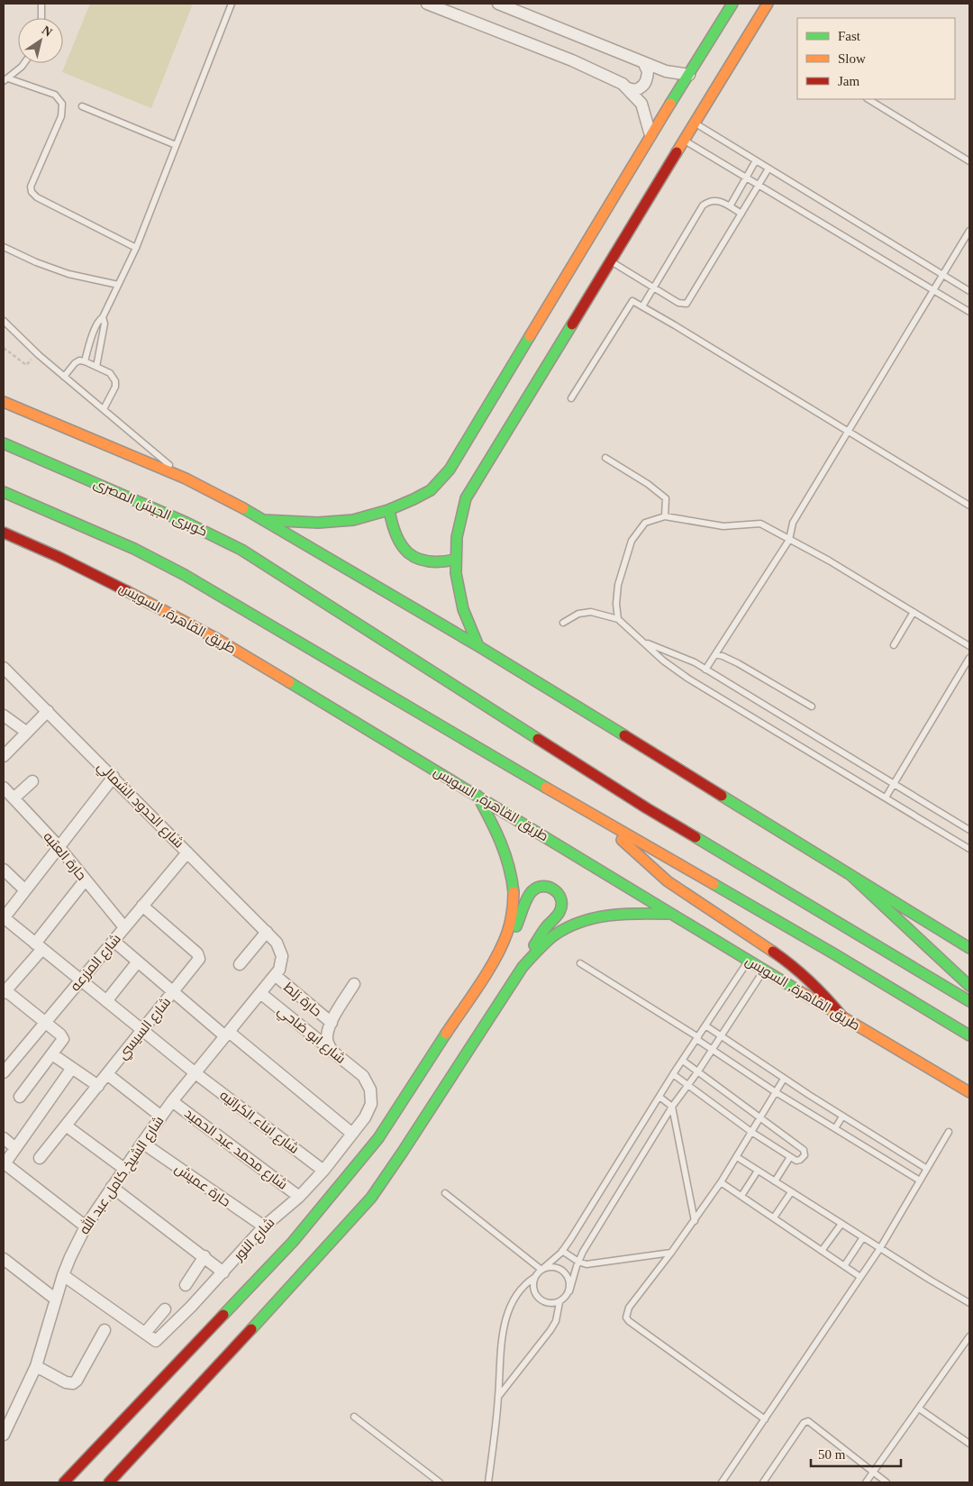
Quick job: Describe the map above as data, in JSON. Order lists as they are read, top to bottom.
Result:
{
  "streets": {
    "main road": ["كوبرى الجيش المصرى", "طريق القاهرة, السويس"],
    "street": [
      "شارع الحدود الشمالي",
      "حارة العتبه",
      "شارع المزرعه",
      "حارة زلط",
      "شارع السيسي",
      "شارع ابو ضاحي",
      "شارع ابناء الكراتيه",
      "شارع محمد عبد الحميد",
      "شارع الشيخ كامل عبد الله",
      "حارة عميش",
      "شارع النور"
    ]
  },
  "crossings": [
    ["شارع الحدود الشمالي", "شارع المزرعه"],
    ["شارع الحدود الشمالي", "شارع الشيخ كامل عبد الله"],
    ["حارة العتبه", "شارع المزرعه"],
    ["شارع المزرعه", "شارع السيسي"],
    ["شارع المزرعه", "شارع ابناء الكراتيه"],
    ["حارة زلط", "شارع الشيخ كامل عبد الله"],
    ["شارع السيسي", "شارع ابناء الكراتيه"],
    ["شارع ابو ضاحي", "شارع الشيخ كامل عبد الله"],
    ["شارع ابو ضاحي", "شارع النور"],
    ["شارع ابناء الكراتيه", "شارع الشيخ كامل عبد الله"],
    ["شارع ابناء الكراتيه", "شارع النور"],
    ["شارع محمد عبد الحميد", "شارع الشيخ كامل عبد الله"],
    ["شارع محمد عبد الحميد", "شارع النور"],
    ["شارع الشيخ كامل عبد الله", "حارة عميش"],
    ["حارة عميش", "شارع النور"]
  ],
  "legend": ["Fast", "Slow", "Jam"],
  "scale_bar": "50 m",
  "north": "top right"
}
